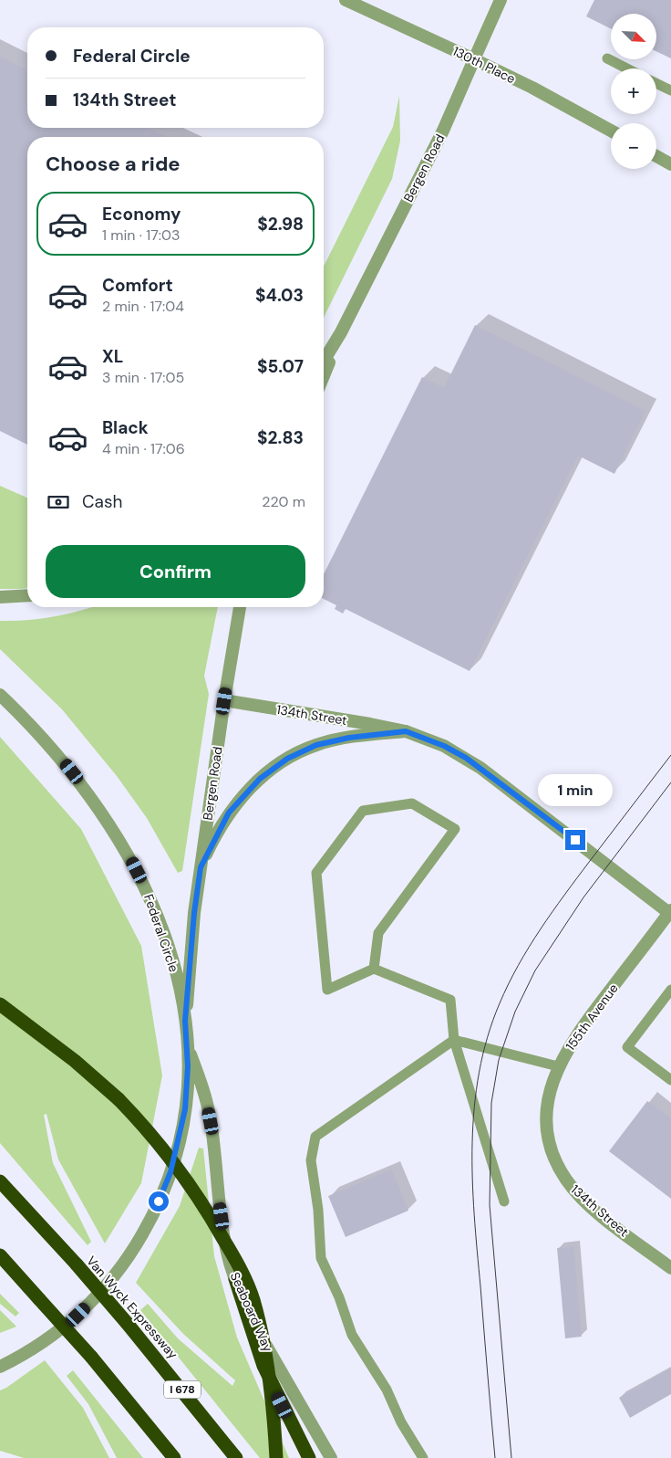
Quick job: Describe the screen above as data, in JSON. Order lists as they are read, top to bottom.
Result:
{
  "streets": {
    "highway": ["Van Wyck Expressway", "I 678"],
    "street": [
      "130th Place",
      "Bergen Road",
      "134th Street",
      "Federal Circle",
      "155th Avenue",
      "Seaboard Way"
    ]
  },
  "crossings": [
    ["130th Place", "Bergen Road"],
    ["Bergen Road", "134th Street"],
    ["Bergen Road", "Federal Circle"],
    ["134th Street", "155th Avenue"],
    ["Federal Circle", "Seaboard Way"]
  ],
  "north": "bottom right",
  "page": {
    "map_buttons": ["+", "−"],
    "banner": ["Federal Circle", "134th Street"],
    "heading": "Choose a ride",
    "list": [
      {
        "name": "Economy",
        "note": "1 min · 17:03",
        "value": "$2.98"
      },
      {
        "name": "Comfort",
        "note": "2 min · 17:04",
        "value": "$4.03"
      },
      {
        "name": "XL",
        "note": "3 min · 17:05",
        "value": "$5.07"
      },
      {
        "name": "Black",
        "note": "4 min · 17:06",
        "value": "$2.83"
      }
    ],
    "pay": ["Cash", "220 m"],
    "buttons": "Confirm",
    "bubble": "1 min"
  }
}
